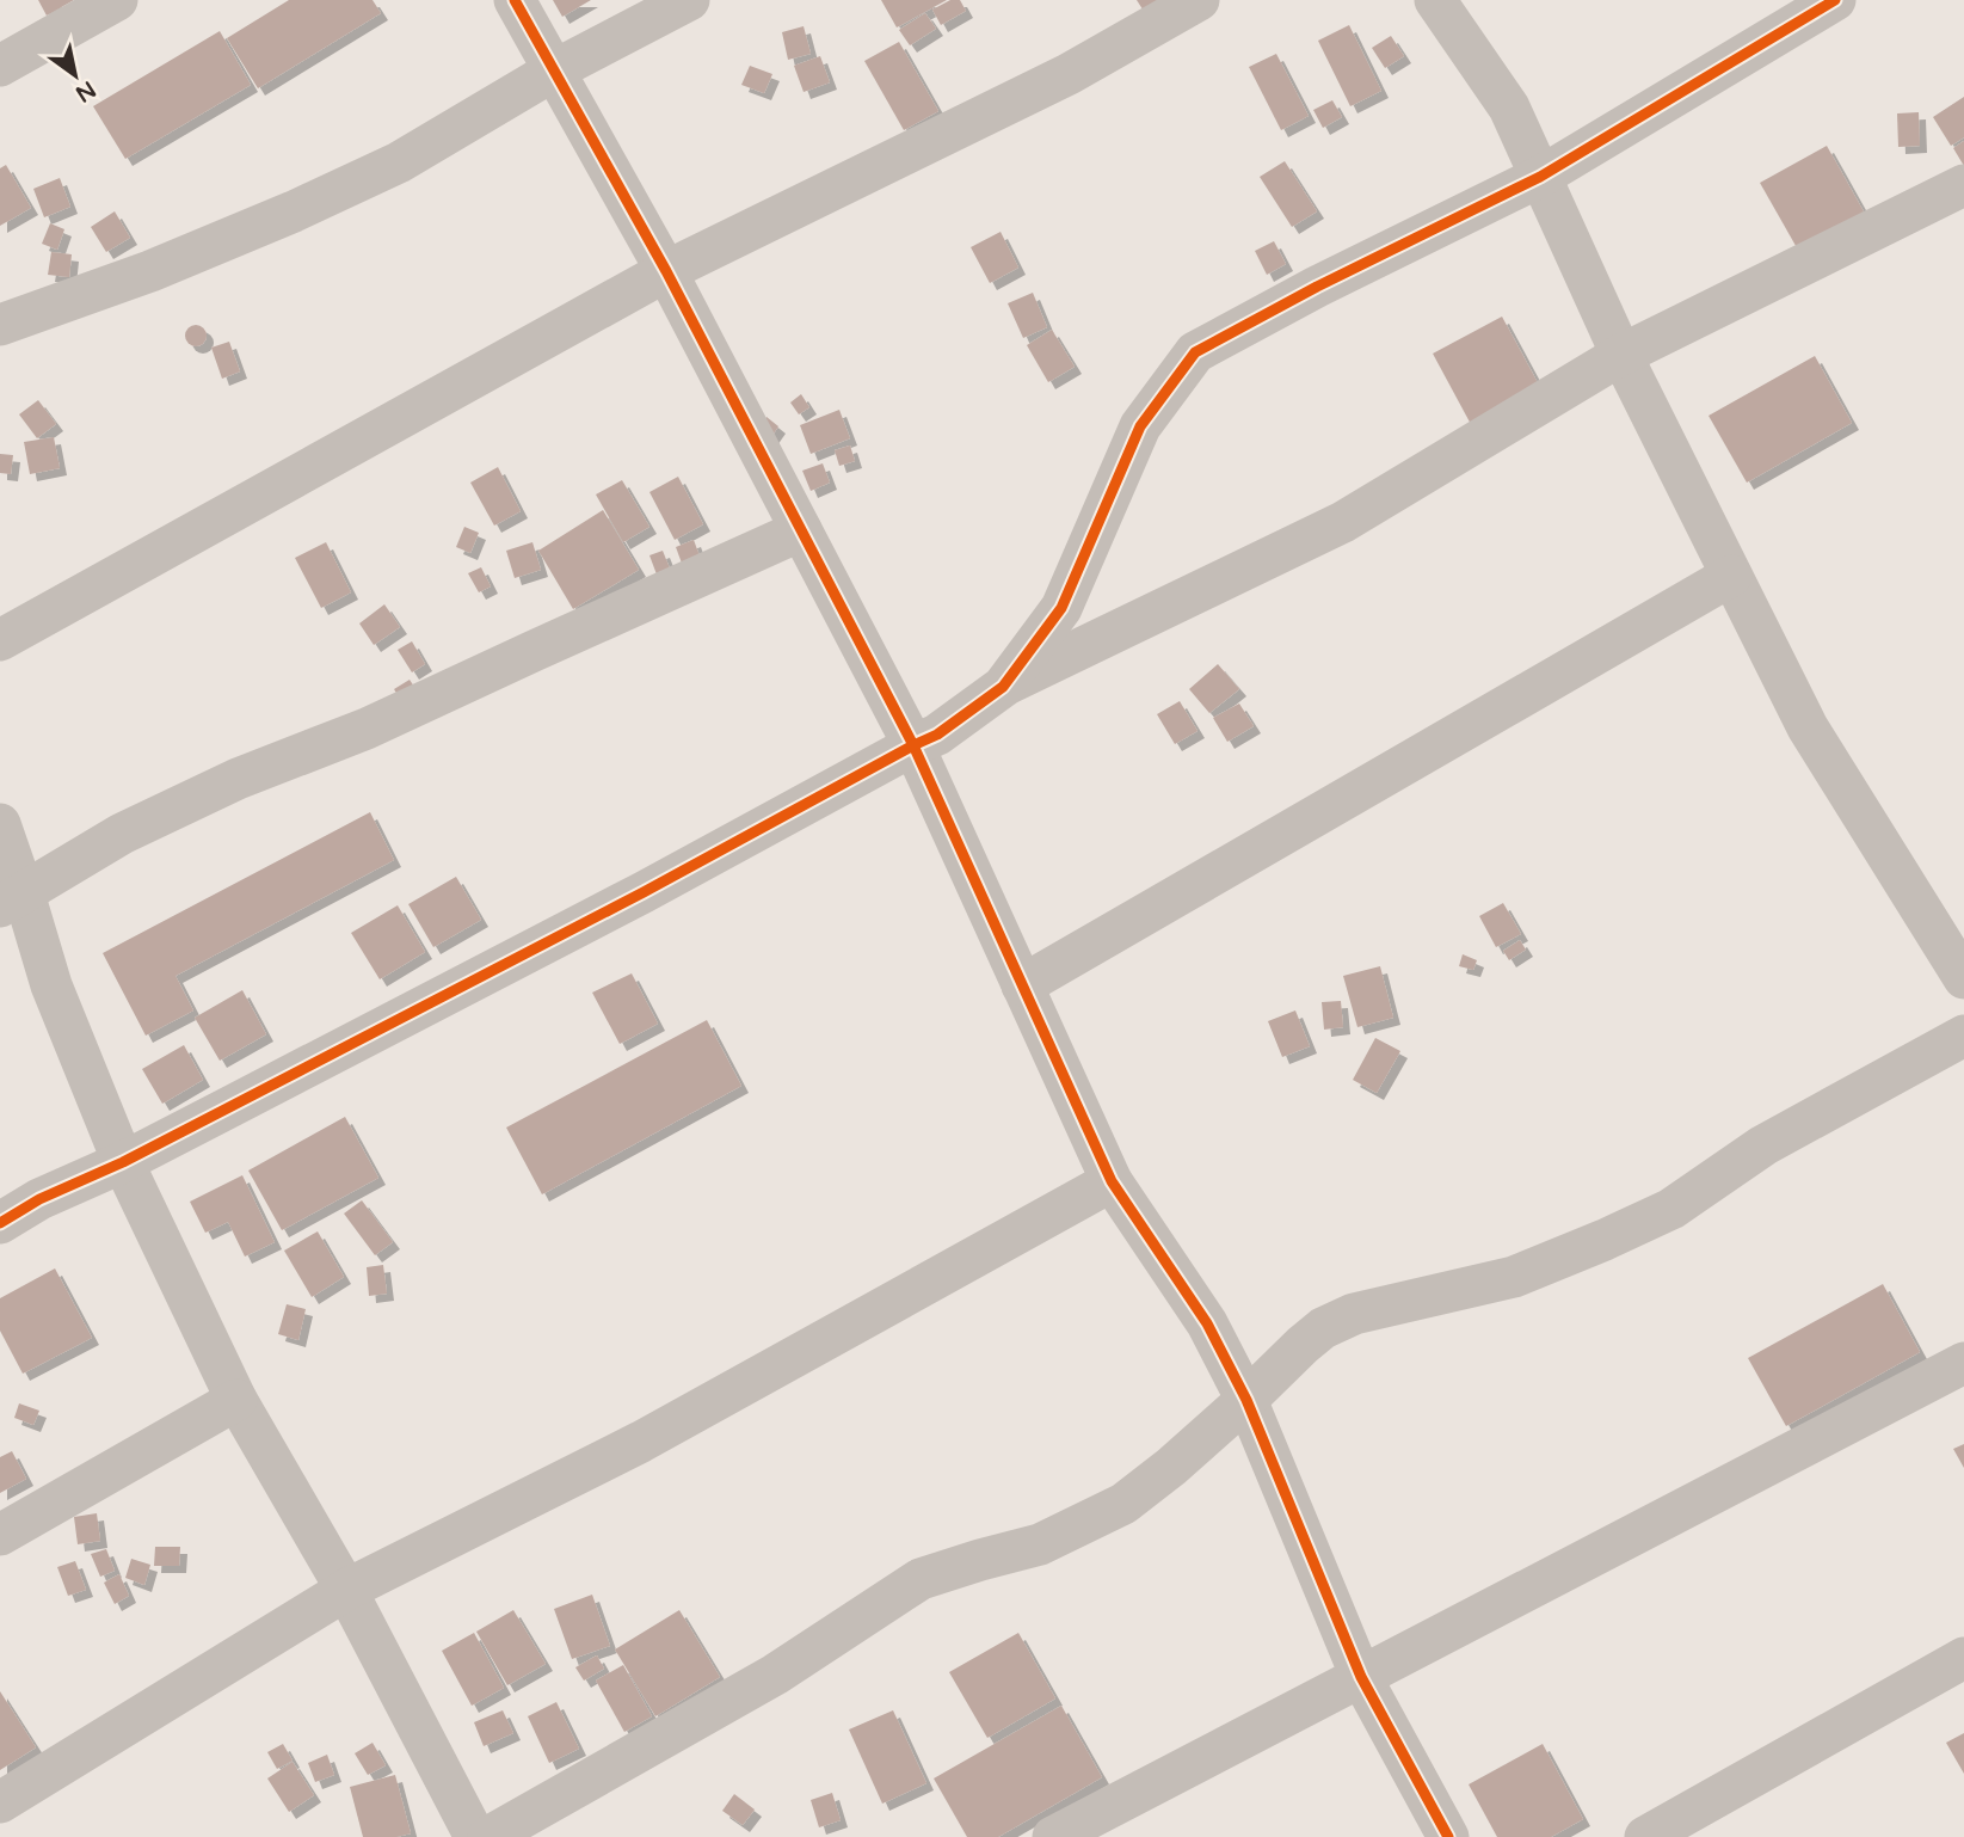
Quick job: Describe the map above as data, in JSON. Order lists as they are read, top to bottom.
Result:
{
  "north": "bottom right"
}
